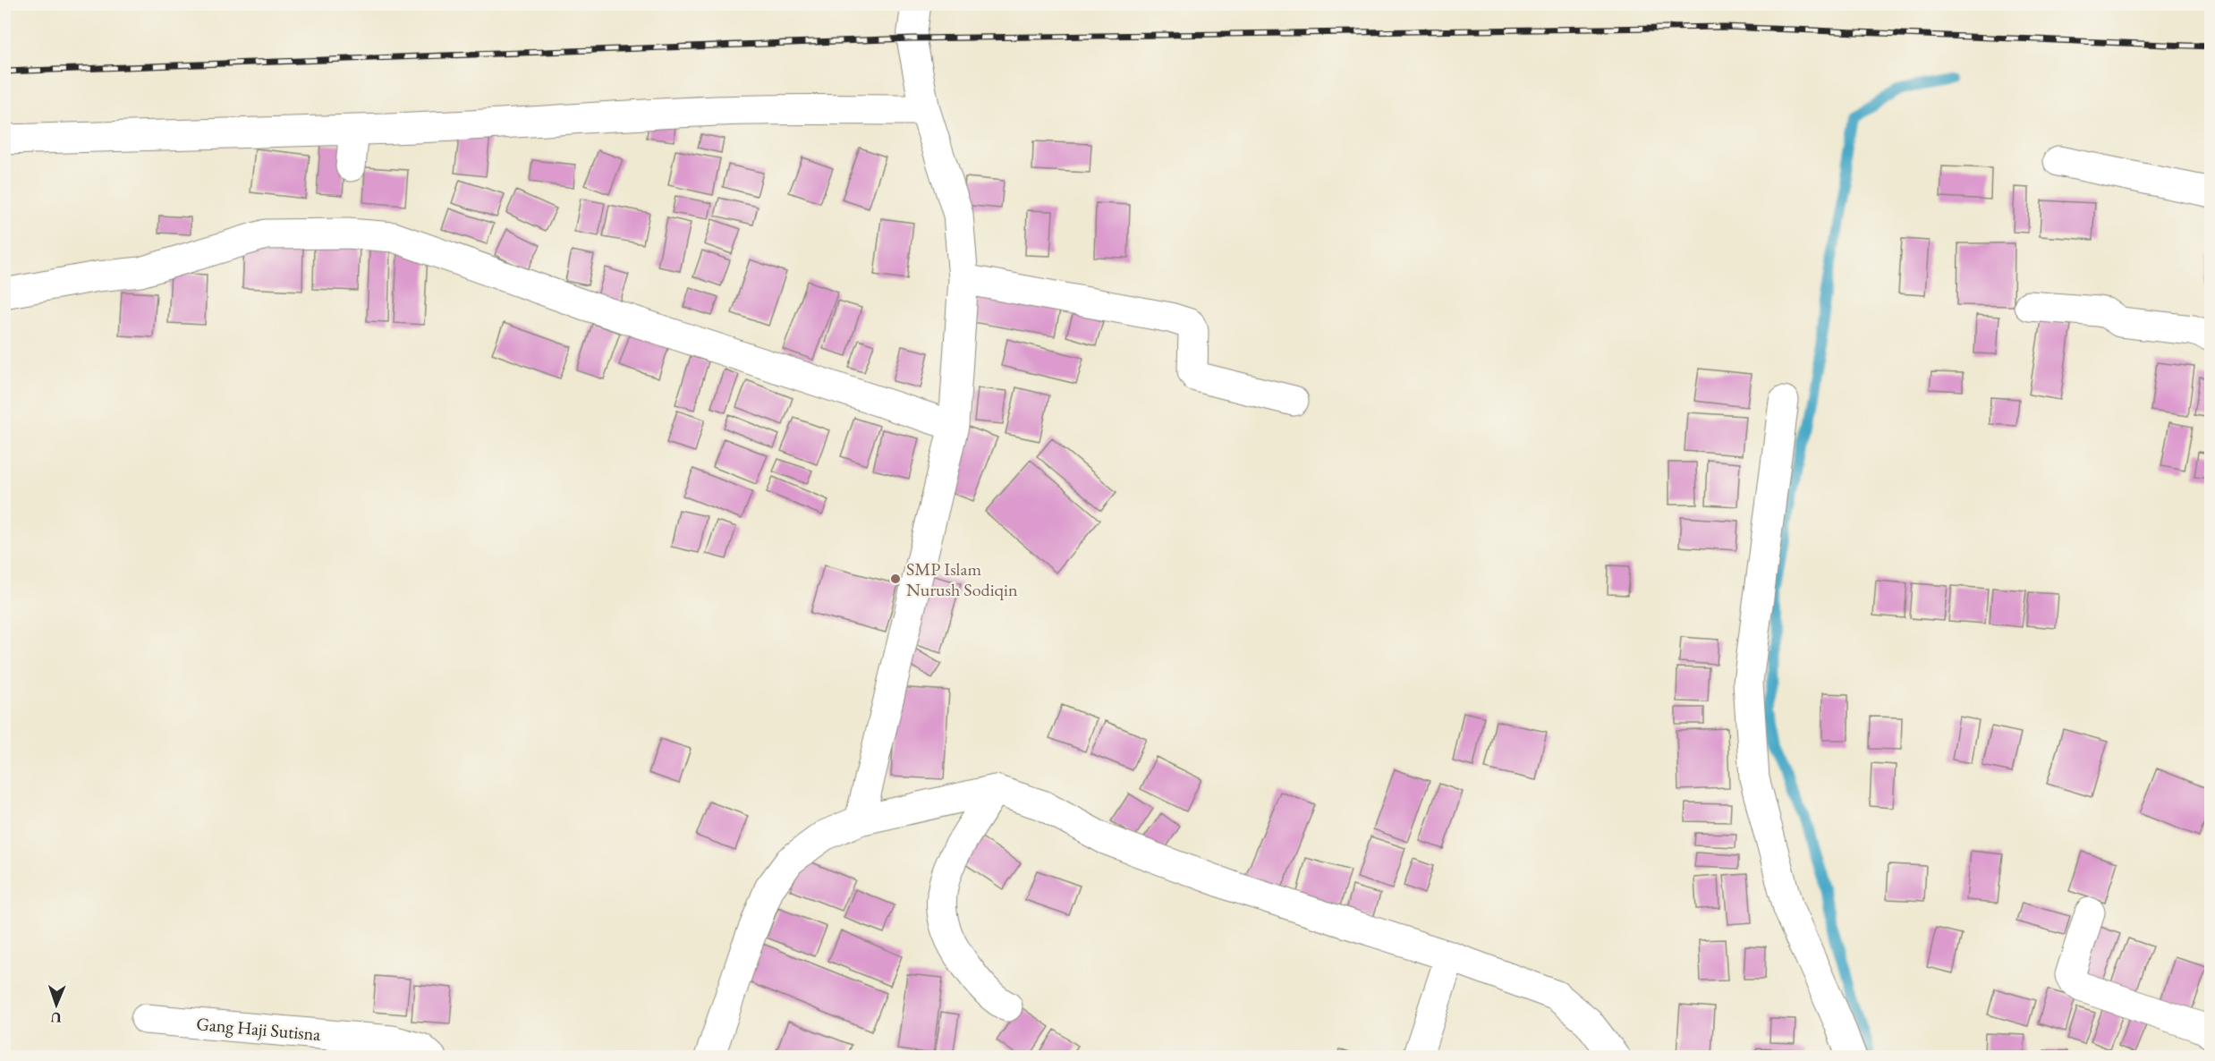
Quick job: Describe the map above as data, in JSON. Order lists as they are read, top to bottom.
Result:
{
  "streets": {
    "street": ["Gang Haji Sutisna"]
  },
  "places": ["SMP Islam Nurush Sodiqin"],
  "north": "bottom"
}
